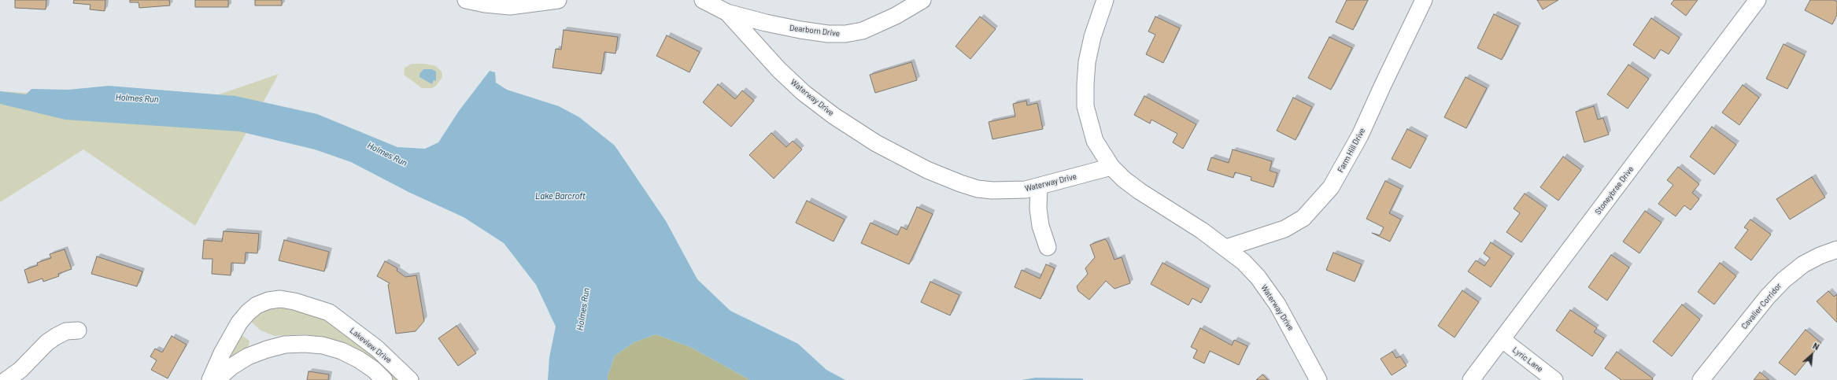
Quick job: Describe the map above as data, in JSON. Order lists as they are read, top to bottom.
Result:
{
  "streets": {
    "street": [
      "Dearborn Drive",
      "Waterway Drive",
      "Farm Hill Drive",
      "Stoneybrae Drive",
      "Cavalier Corridor",
      "Lakeview Drive",
      "Lyric Lane"
    ]
  },
  "crossings": [
    ["Dearborn Drive", "Waterway Drive"],
    ["Waterway Drive", "Farm Hill Drive"],
    ["Stoneybrae Drive", "Lyric Lane"]
  ],
  "water": ["Holmes Run", "Lake Barcroft"],
  "north": "top right"
}
